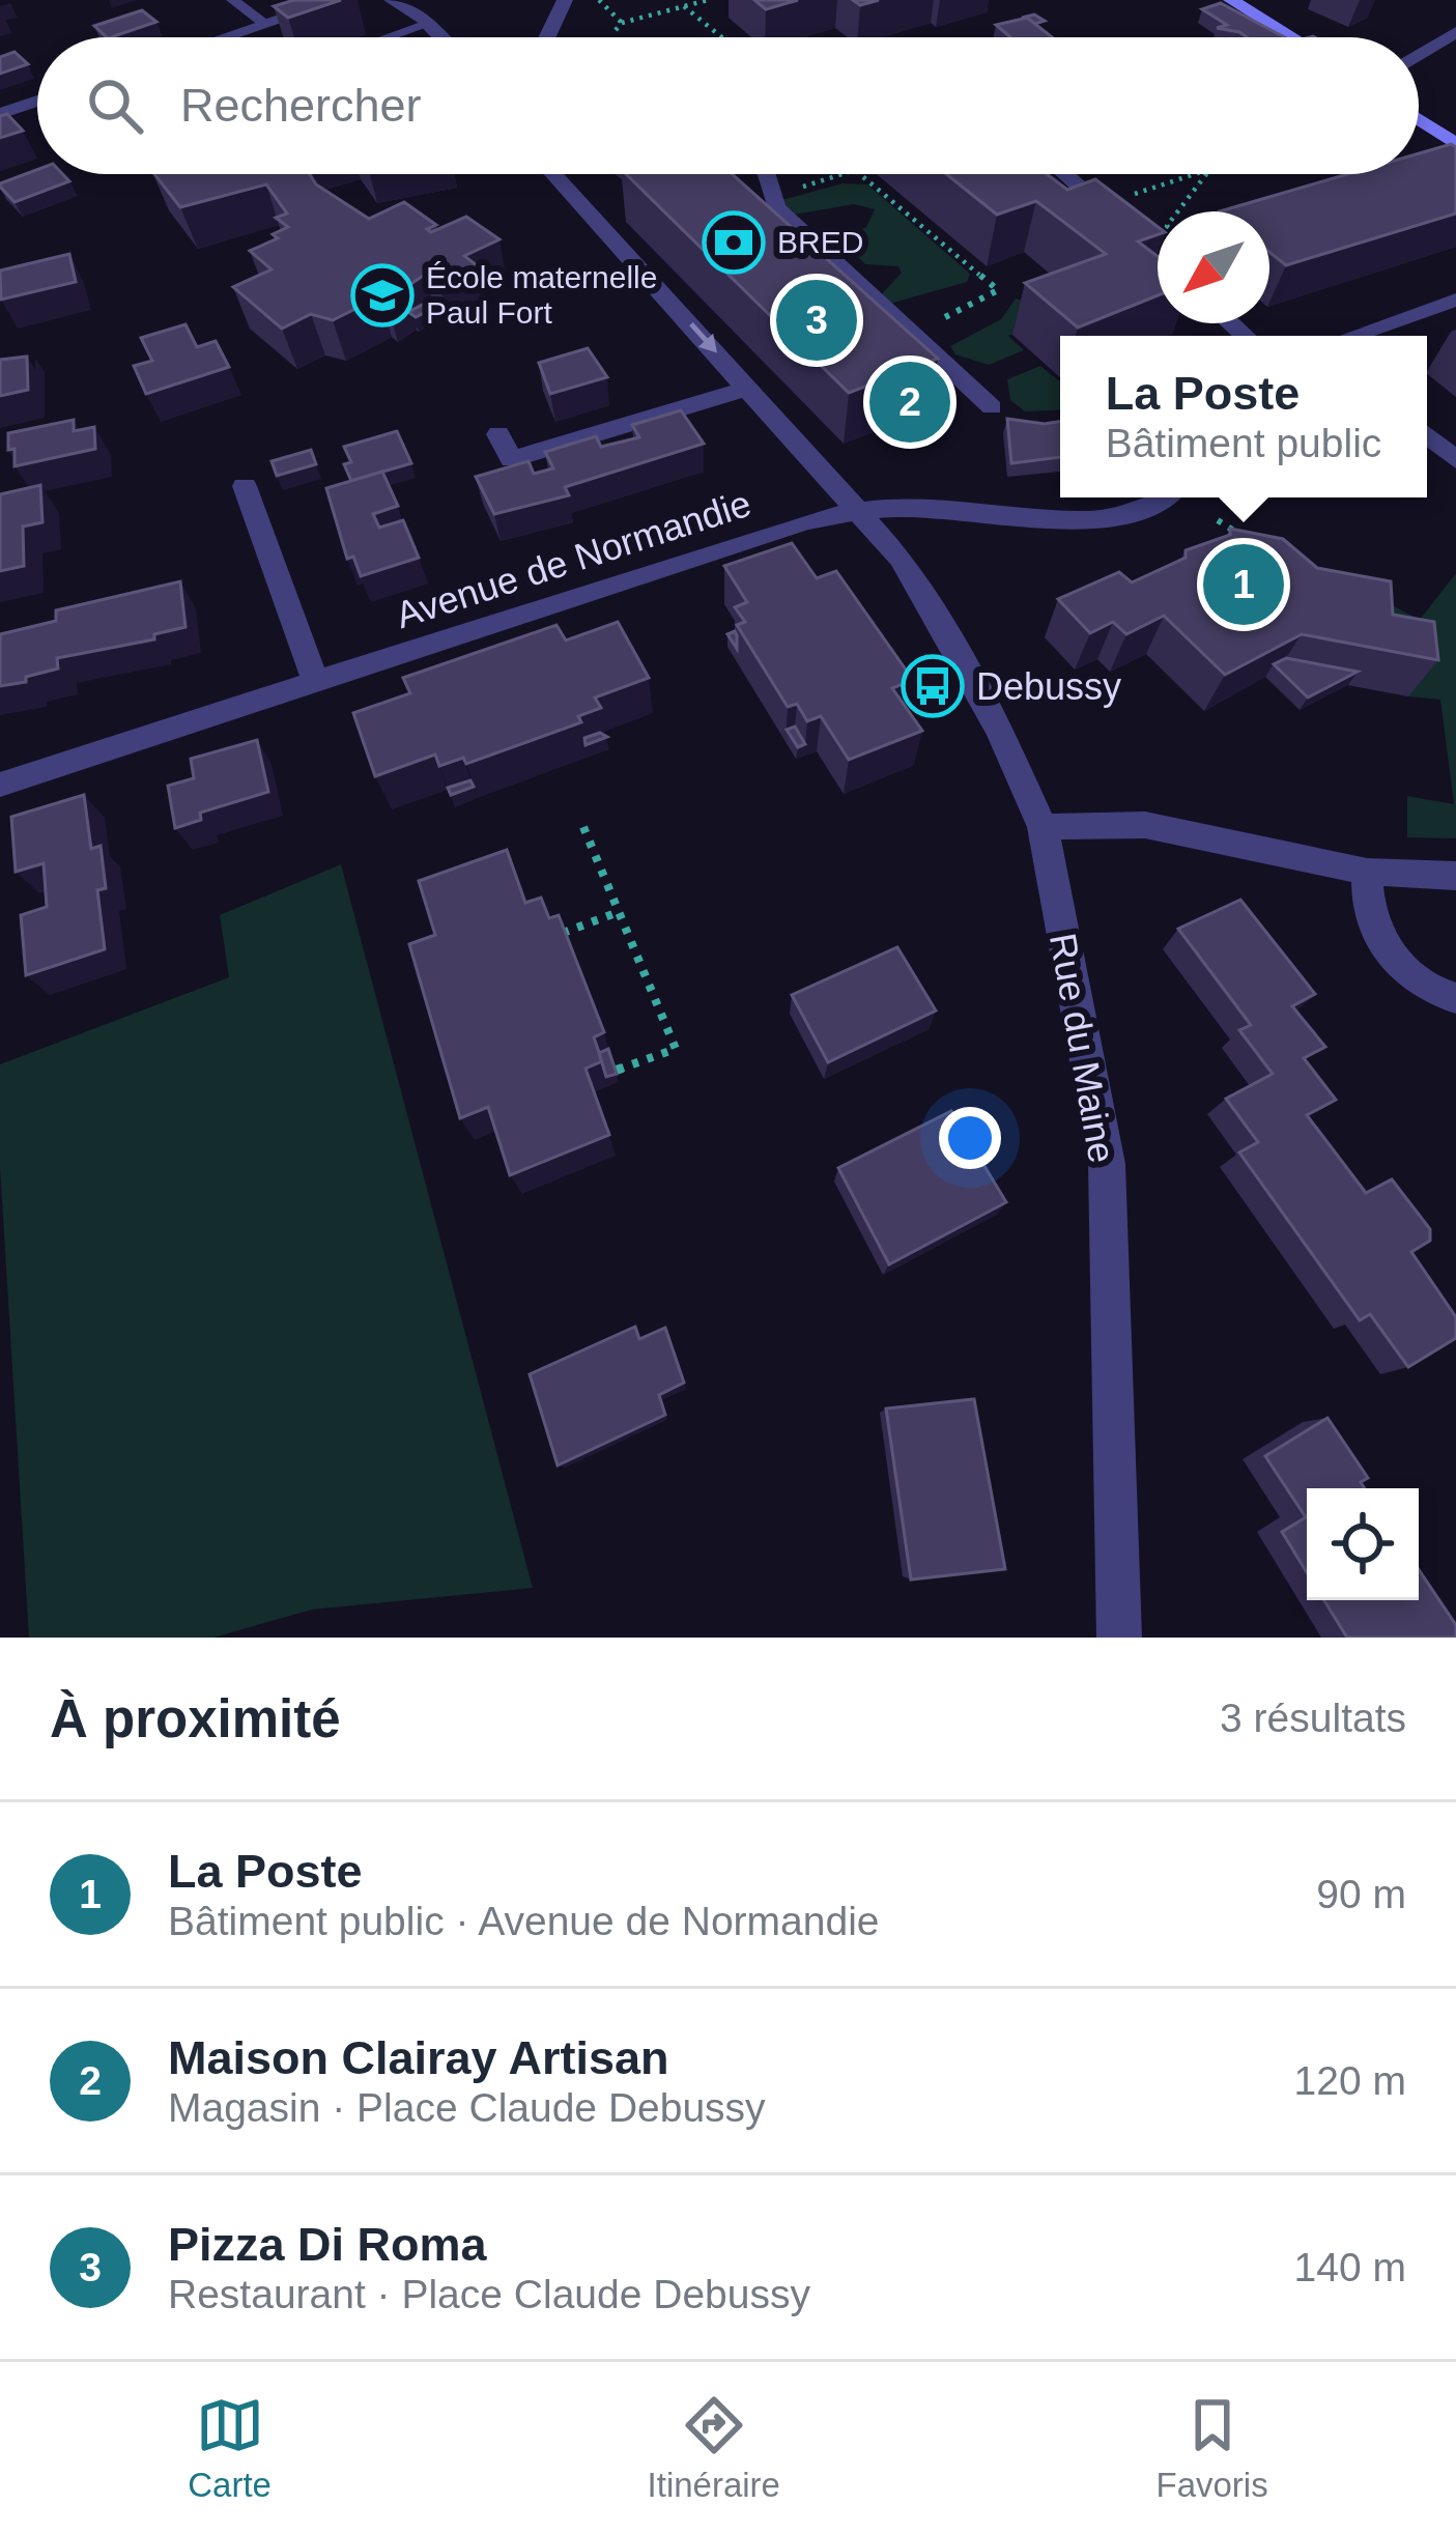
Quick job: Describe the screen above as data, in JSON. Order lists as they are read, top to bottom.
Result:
{
  "streets": {
    "street": ["Avenue de Normandie", "Rue du Maine"]
  },
  "crossings": [
    ["Avenue de Normandie", "Rue du Maine"]
  ],
  "places": {
    "bank": ["BRED"],
    "school or university": ["École maternelle Paul Fort"],
    "bus stop": ["Debussy"]
  },
  "north": "bottom left",
  "page": {
    "search": "Rechercher",
    "pins": ["3", "2", "1"],
    "popup": ["La Poste", "Bâtiment public"],
    "heading": ["À proximité", "3 résultats"],
    "list": [
      {
        "mark": "1",
        "name": "La Poste",
        "note": "Bâtiment public · Avenue de Normandie",
        "value": "90 m"
      },
      {
        "mark": "2",
        "name": "Maison Clairay Artisan",
        "note": "Magasin · Place Claude Debussy",
        "value": "120 m"
      },
      {
        "mark": "3",
        "name": "Pizza Di Roma",
        "note": "Restaurant · Place Claude Debussy",
        "value": "140 m"
      }
    ],
    "nav": ["Carte", "Itinéraire", "Favoris"]
  }
}
